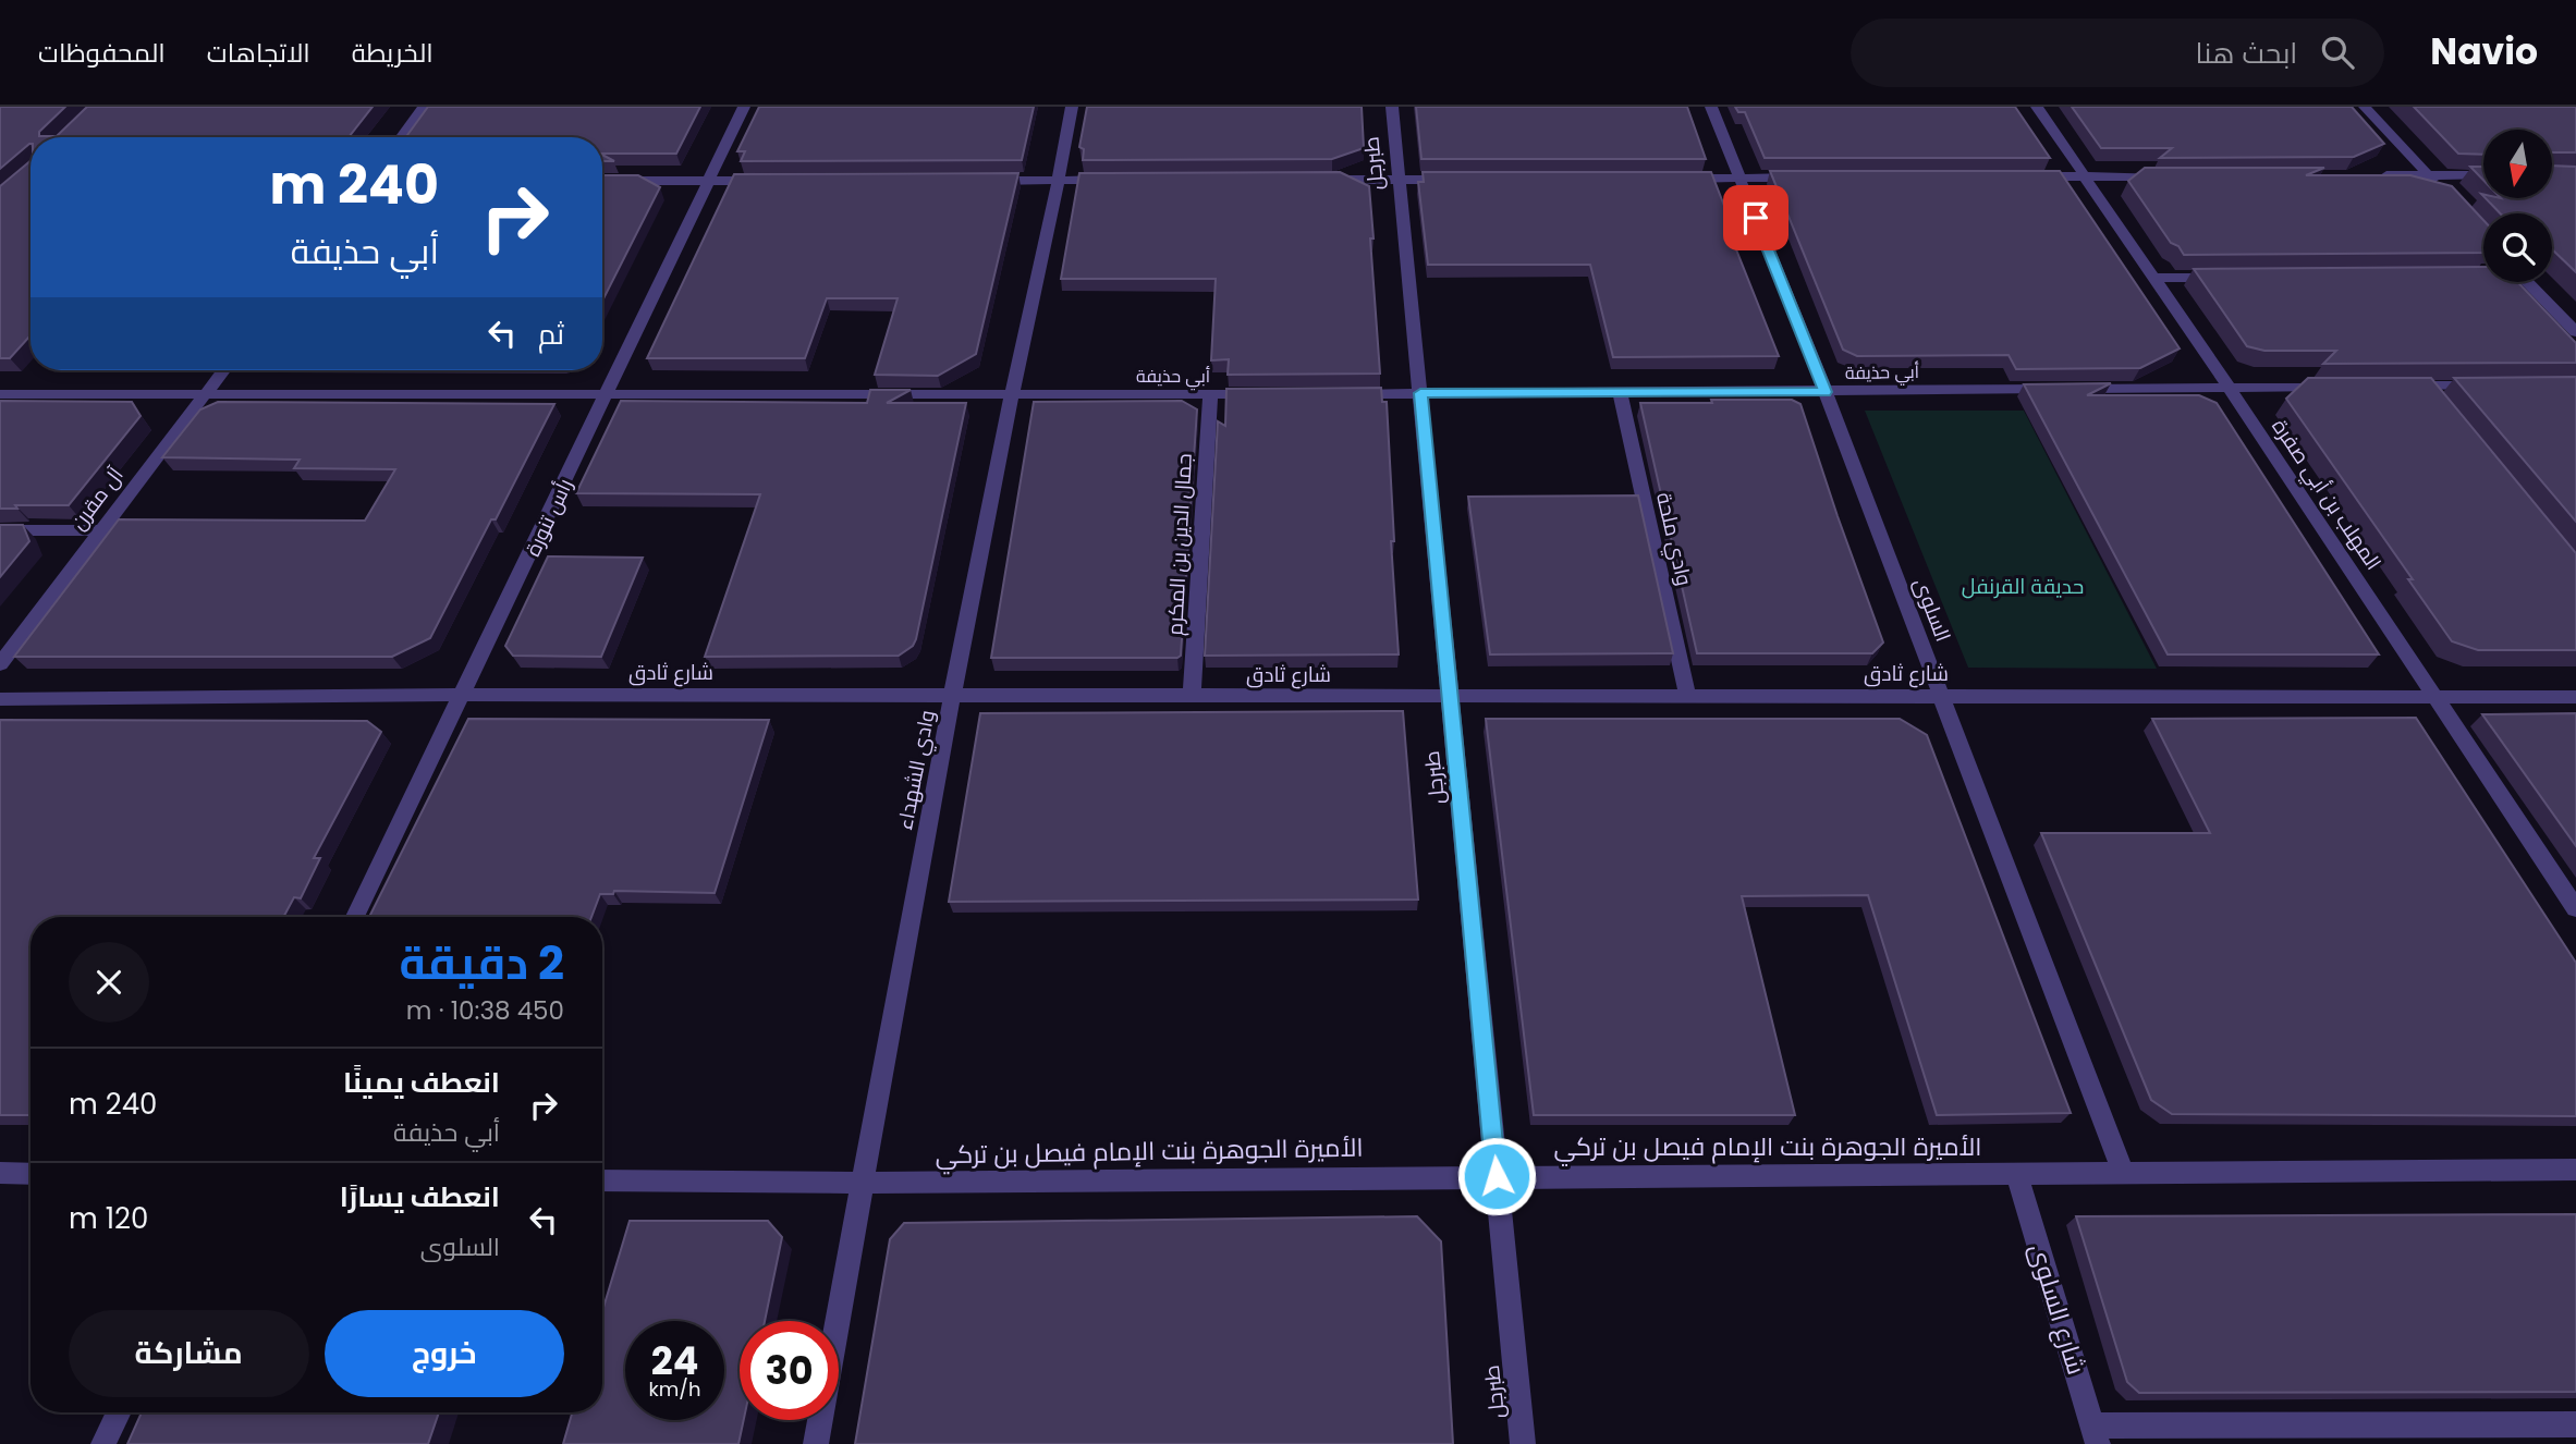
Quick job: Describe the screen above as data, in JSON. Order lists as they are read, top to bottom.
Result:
{
  "streets": {
    "street": [
      "طبرجل",
      "أبي حذيفة",
      "المهلب بن أبي صفرة",
      "آل مقرن",
      "رأس تنورة",
      "وادي ملحة",
      "جمال الدين بن المكرم",
      "السلوى",
      "شارع ثادق",
      "وادي الشهداء",
      "الأميرة الجوهرة بنت الإمام فيصل بن تركي",
      "شارع السلوى"
    ]
  },
  "crossings": [
    ["طبرجل", "أبي حذيفة"],
    ["طبرجل", "شارع ثادق"],
    ["طبرجل", "الأميرة الجوهرة بنت الإمام فيصل بن تركي"],
    ["أبي حذيفة", "المهلب بن أبي صفرة"],
    ["أبي حذيفة", "آل مقرن"],
    ["أبي حذيفة", "رأس تنورة"],
    ["أبي حذيفة", "وادي ملحة"],
    ["أبي حذيفة", "جمال الدين بن المكرم"],
    ["أبي حذيفة", "السلوى"],
    ["أبي حذيفة", "وادي الشهداء"],
    ["المهلب بن أبي صفرة", "شارع ثادق"],
    ["رأس تنورة", "شارع ثادق"],
    ["وادي ملحة", "شارع ثادق"],
    ["جمال الدين بن المكرم", "شارع ثادق"],
    ["السلوى", "شارع ثادق"],
    ["السلوى", "الأميرة الجوهرة بنت الإمام فيصل بن تركي"],
    ["شارع ثادق", "وادي الشهداء"],
    ["وادي الشهداء", "الأميرة الجوهرة بنت الإمام فيصل بن تركي"],
    ["الأميرة الجوهرة بنت الإمام فيصل بن تركي", "شارع السلوى"]
  ],
  "parks": ["حديقة القرنفل"],
  "north": "bottom",
  "page": {
    "header": "Navio",
    "search": "ابحث هنا",
    "nav": ["الخريطة", "الاتجاهات", "المحفوظات"],
    "turn": ["240 m", "أبي حذيفة"],
    "then": "ثم",
    "heading": ["2 دقيقة", "450 m · 10:38"],
    "list": [
      {
        "name": "انعطف يمينًا",
        "note": "أبي حذيفة",
        "value": "240 m"
      },
      {
        "name": "انعطف يسارًا",
        "note": "السلوى",
        "value": "120 m"
      }
    ],
    "buttons": ["خروج", "مشاركة"],
    "speed": "24 km/h",
    "limit": "30"
  }
}
